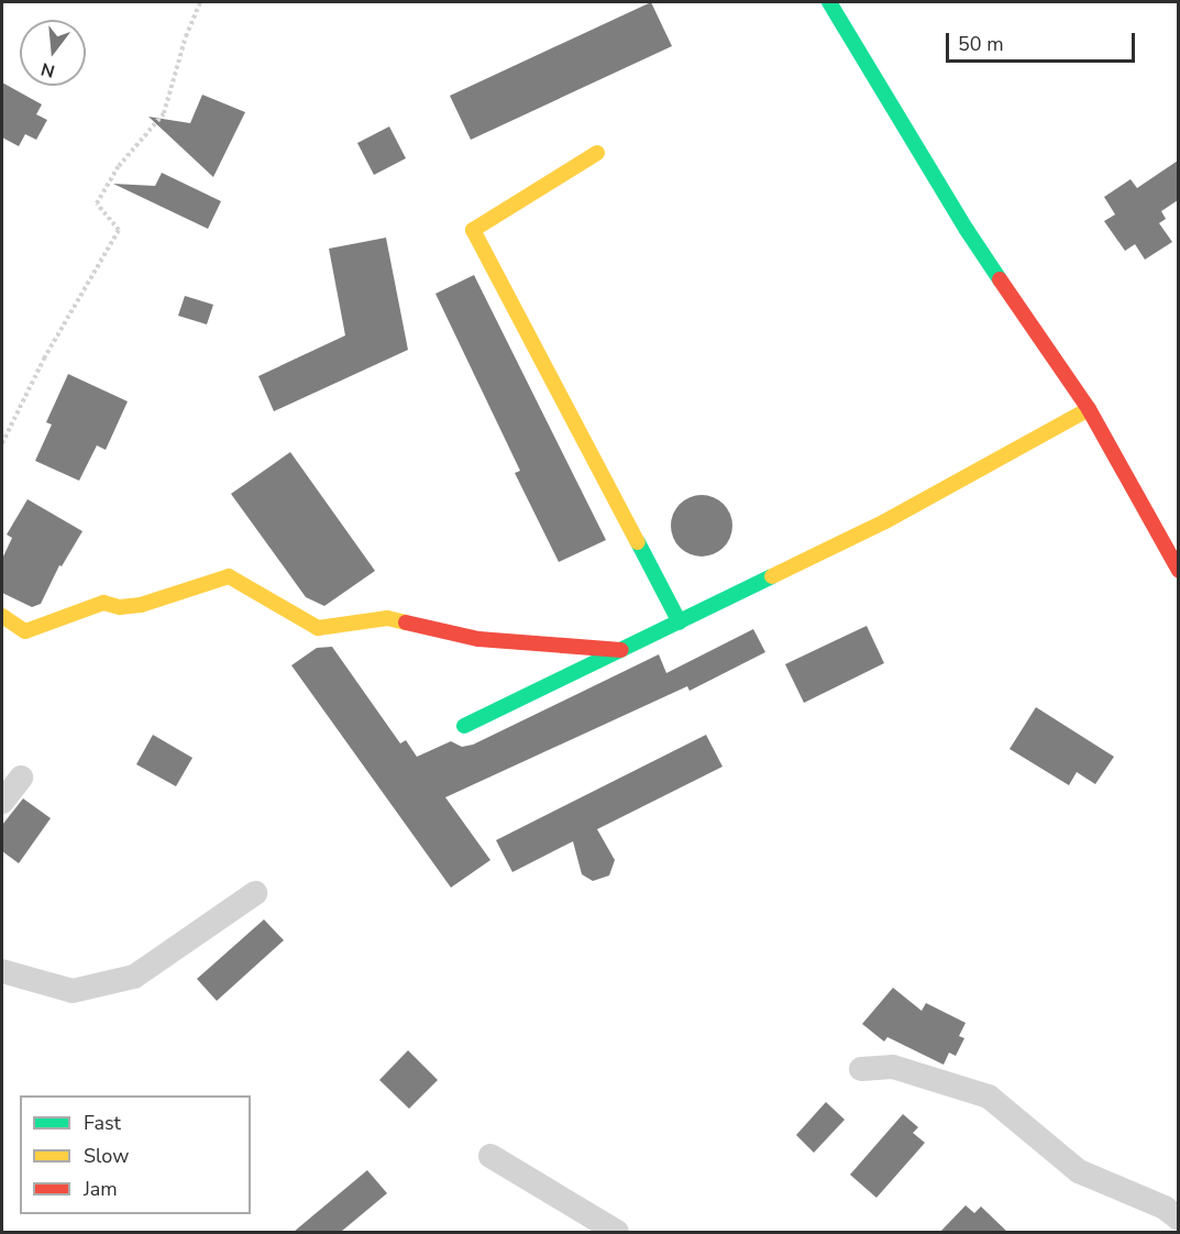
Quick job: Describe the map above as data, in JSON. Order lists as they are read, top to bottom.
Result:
{
  "legend": ["Fast", "Slow", "Jam"],
  "scale_bar": "50 m",
  "north": "bottom"
}
